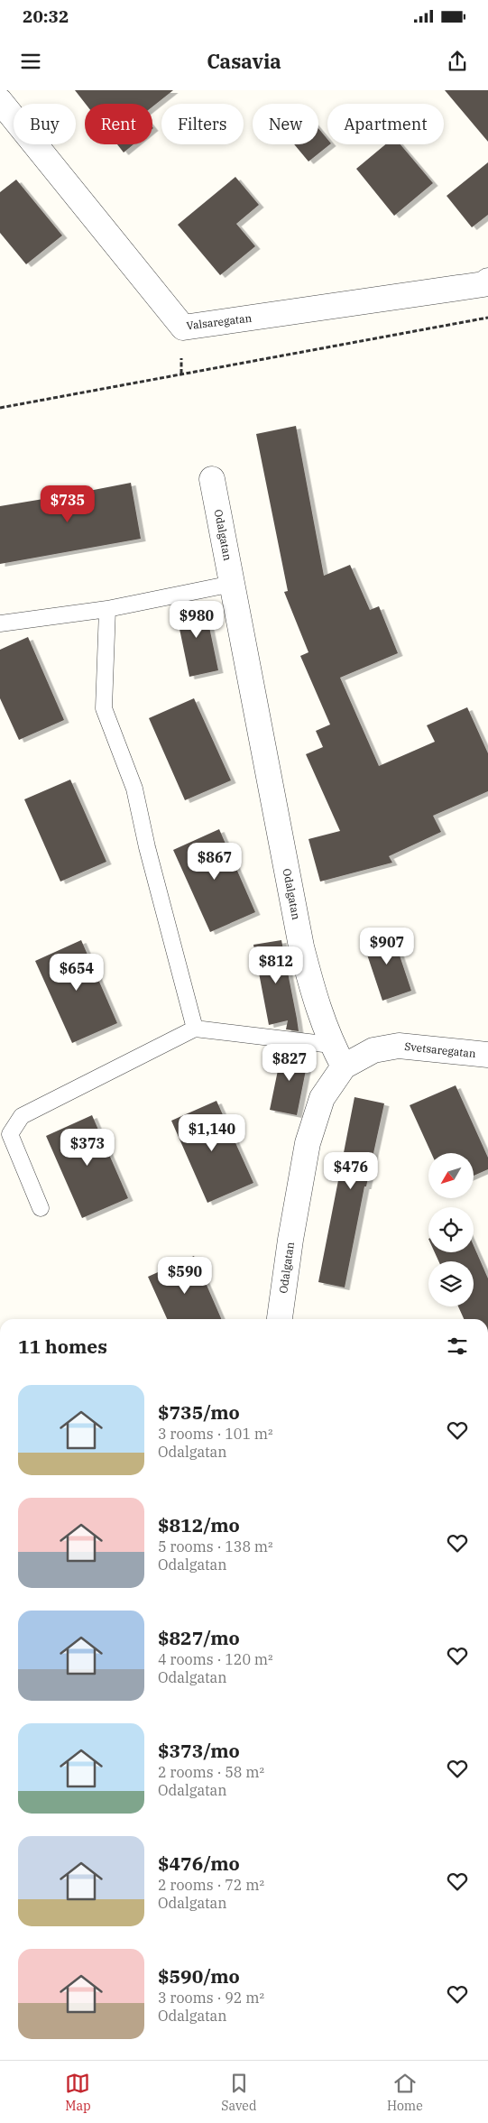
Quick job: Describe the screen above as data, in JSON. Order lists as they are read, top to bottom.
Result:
{
  "streets": {
    "street": ["Valsaregatan", "Odalgatan", "Svetsaregatan"]
  },
  "crossings": [
    ["Odalgatan", "Svetsaregatan"]
  ],
  "north": "bottom left",
  "page": {
    "status": "20:32",
    "header": "Casavia",
    "chip": [
      "Buy",
      "Rent",
      "Filters",
      "New",
      "Apartment"
    ],
    "price": [
      "$735",
      "$980",
      "$867",
      "$907",
      "$812",
      "$654",
      "$827",
      "$1,140",
      "$373",
      "$476",
      "$590"
    ],
    "heading": "11 homes",
    "list": [
      {
        "name": "$735/mo",
        "note": "3 rooms · 101 m² · Odalgatan"
      },
      {
        "name": "$812/mo",
        "note": "5 rooms · 138 m² · Odalgatan"
      },
      {
        "name": "$827/mo",
        "note": "4 rooms · 120 m² · Odalgatan"
      },
      {
        "name": "$373/mo",
        "note": "2 rooms · 58 m² · Odalgatan"
      },
      {
        "name": "$476/mo",
        "note": "2 rooms · 72 m² · Odalgatan"
      },
      {
        "name": "$590/mo",
        "note": "3 rooms · 92 m² · Odalgatan"
      }
    ],
    "tabs": ["Map", "Saved", "Home"]
  }
}
